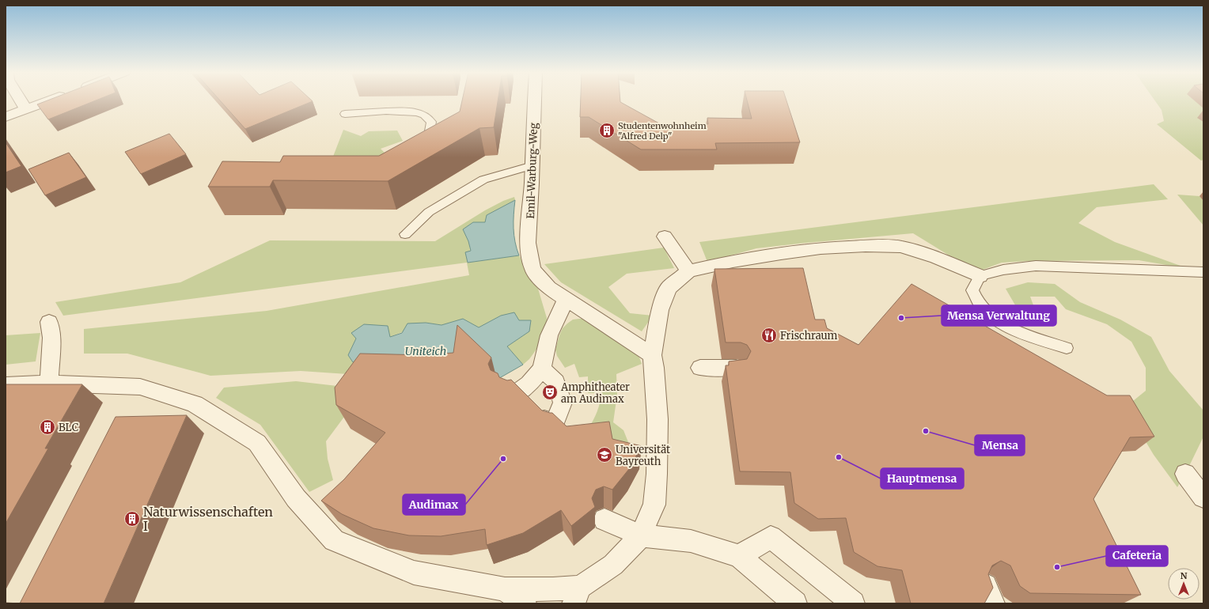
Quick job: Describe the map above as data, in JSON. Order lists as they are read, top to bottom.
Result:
{
  "streets": {
    "street": ["Emil-Warburg-Weg"]
  },
  "water": ["Uniteich"],
  "places": {
    "building": ["Studentenwohnheim \"Alfred Delp\"", "BLC", "Naturwissenschaften I"],
    "other": [
      "Mensa Verwaltung",
      "Mensa",
      "Hauptmensa",
      "Audimax",
      "Cafeteria"
    ],
    "restaurant": ["Frischraum"],
    "theatre": ["Amphitheater am Audimax"],
    "school or university": ["Universität Bayreuth"]
  },
  "north": "top"
}
